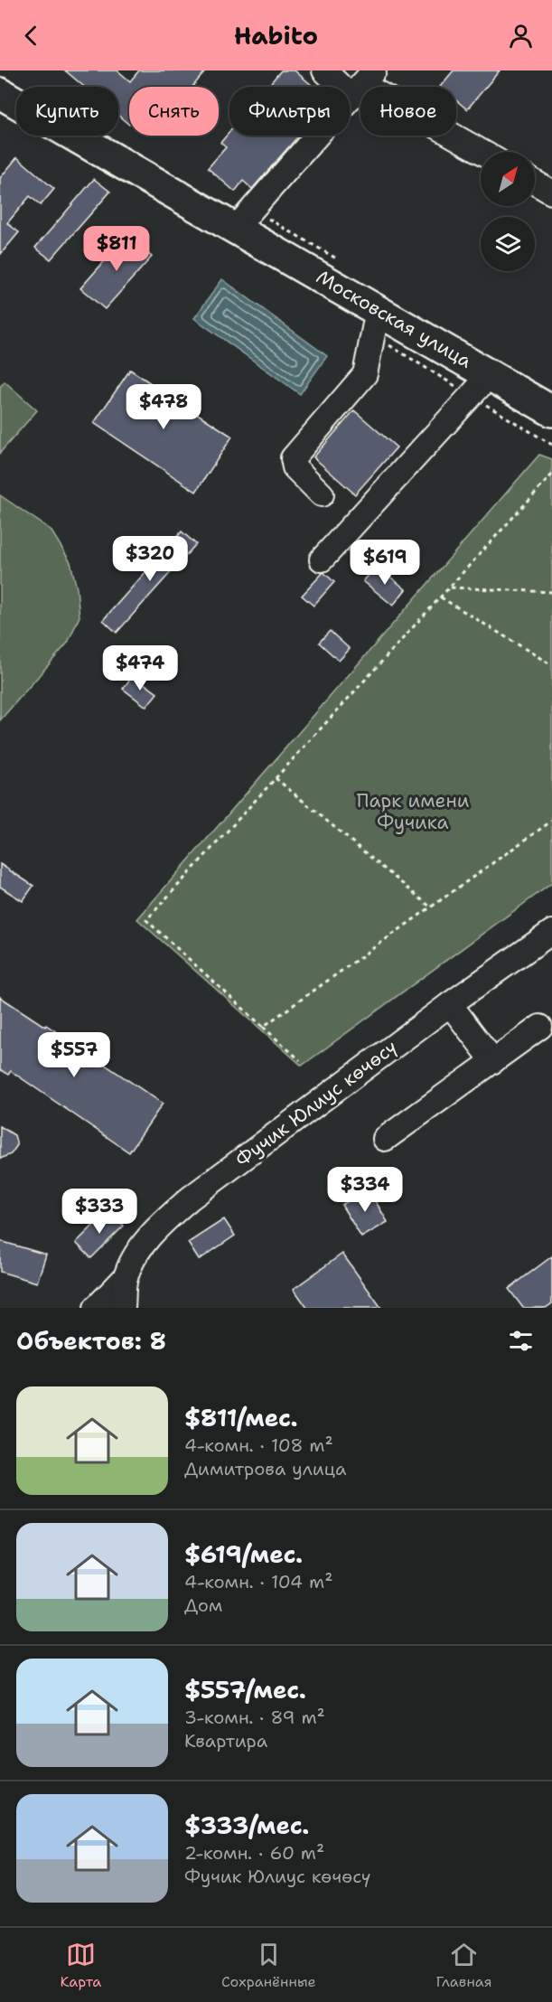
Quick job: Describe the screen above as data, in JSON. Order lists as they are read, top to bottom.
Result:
{
  "streets": {
    "main road": ["Московская улица"],
    "street": ["Фучик Юлиус көчөсү"]
  },
  "parks": ["Парк имени Фучика"],
  "north": "top right",
  "page": {
    "header": "Habito",
    "chip": [
      "Купить",
      "Снять",
      "Фильтры",
      "Новое"
    ],
    "price": [
      "$811",
      "$478",
      "$320",
      "$619",
      "$474",
      "$557",
      "$334",
      "$333"
    ],
    "heading": "Объектов: 8",
    "list": [
      {
        "name": "$811/мес.",
        "note": "4-комн. · 108 m² · Димитрова улица"
      },
      {
        "name": "$619/мес.",
        "note": "4-комн. · 104 m² · Дом"
      },
      {
        "name": "$557/мес.",
        "note": "3-комн. · 89 m² · Квартира"
      },
      {
        "name": "$333/мес.",
        "note": "2-комн. · 60 m² · Фучик Юлиус көчөсү"
      }
    ],
    "tabs": ["Карта", "Сохранённые", "Главная"]
  }
}
